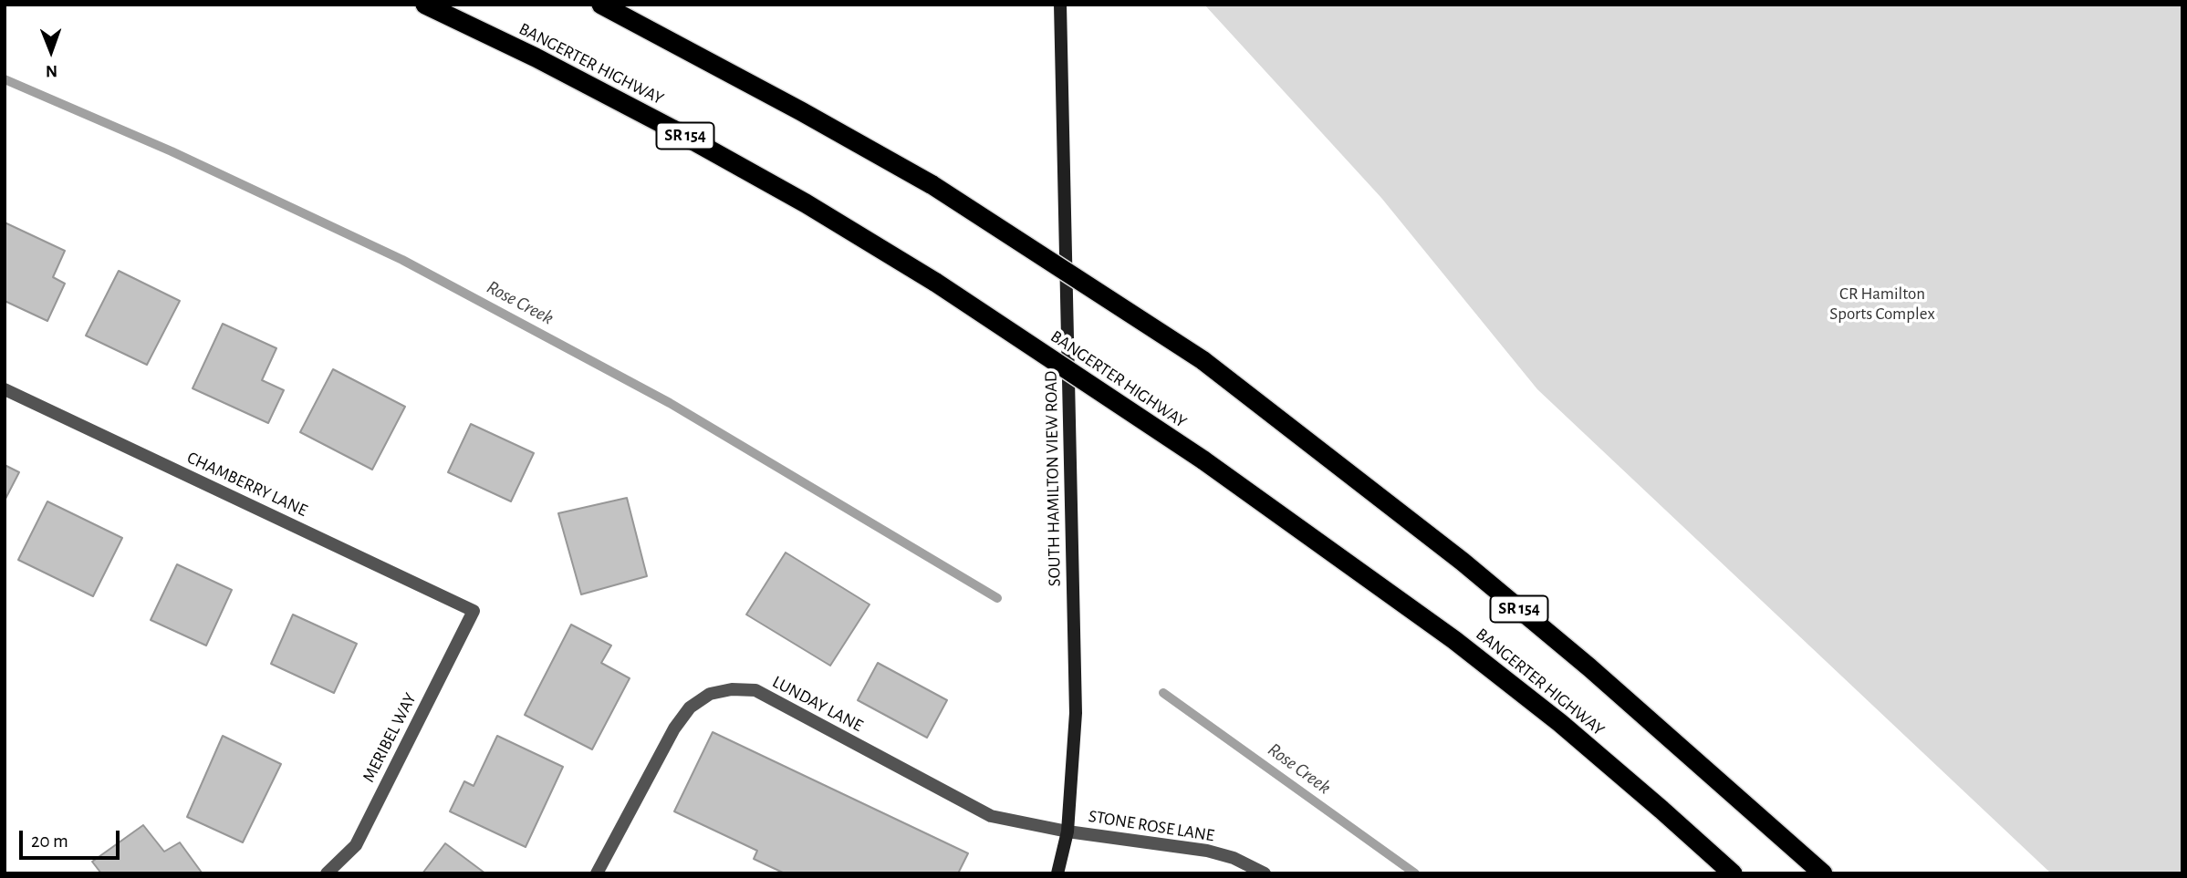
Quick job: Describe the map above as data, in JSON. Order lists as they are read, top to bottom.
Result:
{
  "streets": {
    "highway": ["BANGERTER HIGHWAY", "SR 154"],
    "street": [
      "SOUTH HAMILTON VIEW ROAD",
      "CHAMBERRY LANE",
      "LUNDAY LANE",
      "MERIBEL WAY",
      "STONE ROSE LANE"
    ]
  },
  "crossings": [
    ["SOUTH HAMILTON VIEW ROAD", "LUNDAY LANE"],
    ["SOUTH HAMILTON VIEW ROAD", "STONE ROSE LANE"],
    ["CHAMBERRY LANE", "MERIBEL WAY"],
    ["LUNDAY LANE", "STONE ROSE LANE"]
  ],
  "water": ["Rose Creek"],
  "parks": ["CR Hamilton Sports Complex"],
  "scale_bar": "20 m",
  "north": "bottom"
}
